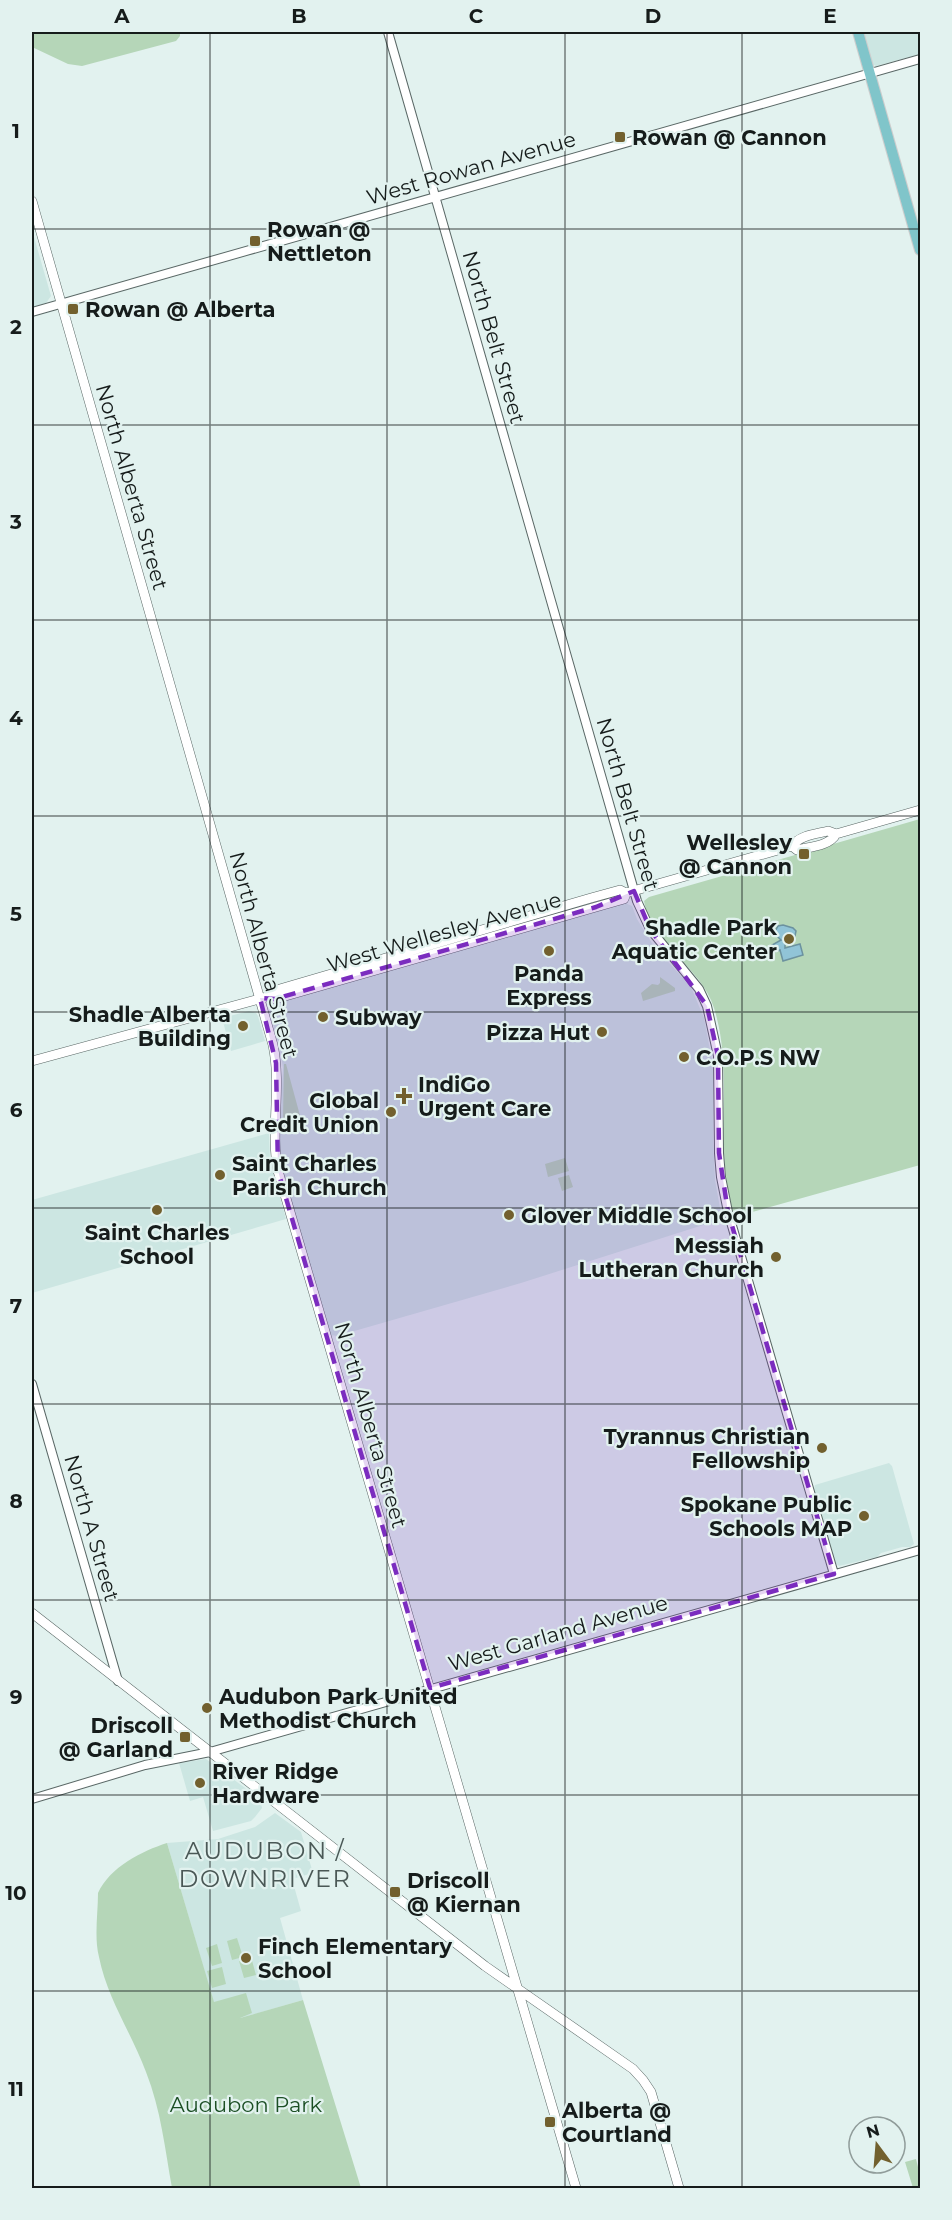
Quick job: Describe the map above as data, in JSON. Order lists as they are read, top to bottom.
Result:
{
  "streets": {
    "main road": ["North Alberta Street", "West Wellesley Avenue"],
    "street": [
      "West Rowan Avenue",
      "North Belt Street",
      "North A Street",
      "West Garland Avenue"
    ]
  },
  "crossings": [
    ["West Rowan Avenue", "North Belt Street"],
    ["West Rowan Avenue", "North Alberta Street"],
    ["North Belt Street", "West Wellesley Avenue"],
    ["North Belt Street", "West Garland Avenue"],
    ["North Alberta Street", "West Wellesley Avenue"],
    ["North Alberta Street", "West Garland Avenue"]
  ],
  "districts": ["AUDUBON / DOWNRIVER"],
  "parks": ["Audubon Park"],
  "places": {
    "transit": [
      "Rowan @ Cannon",
      "Rowan @ Nettleton",
      "Rowan @ Alberta",
      "Wellesley @ Cannon",
      "Driscoll @ Garland",
      "Driscoll @ Kiernan",
      "Alberta @ Courtland"
    ],
    "other": [
      "Shadle Park Aquatic Center",
      "Panda Express",
      "Subway",
      "Shadle Alberta Building",
      "Pizza Hut",
      "C.O.P.S NW",
      "Global Credit Union",
      "Saint Charles Parish Church",
      "Saint Charles School",
      "Glover Middle School",
      "Messiah Lutheran Church",
      "Tyrannus Christian Fellowship",
      "Spokane Public Schools MAP",
      "Audubon Park United Methodist Church",
      "River Ridge Hardware",
      "Finch Elementary School"
    ],
    "health": ["IndiGo Urgent Care"]
  },
  "north": "top",
  "grid": {
    "columns": [
      "A",
      "B",
      "C",
      "D",
      "E"
    ],
    "rows": [
      "1",
      "2",
      "3",
      "4",
      "5",
      "6",
      "7",
      "8",
      "9",
      "10",
      "11"
    ]
  }
}
